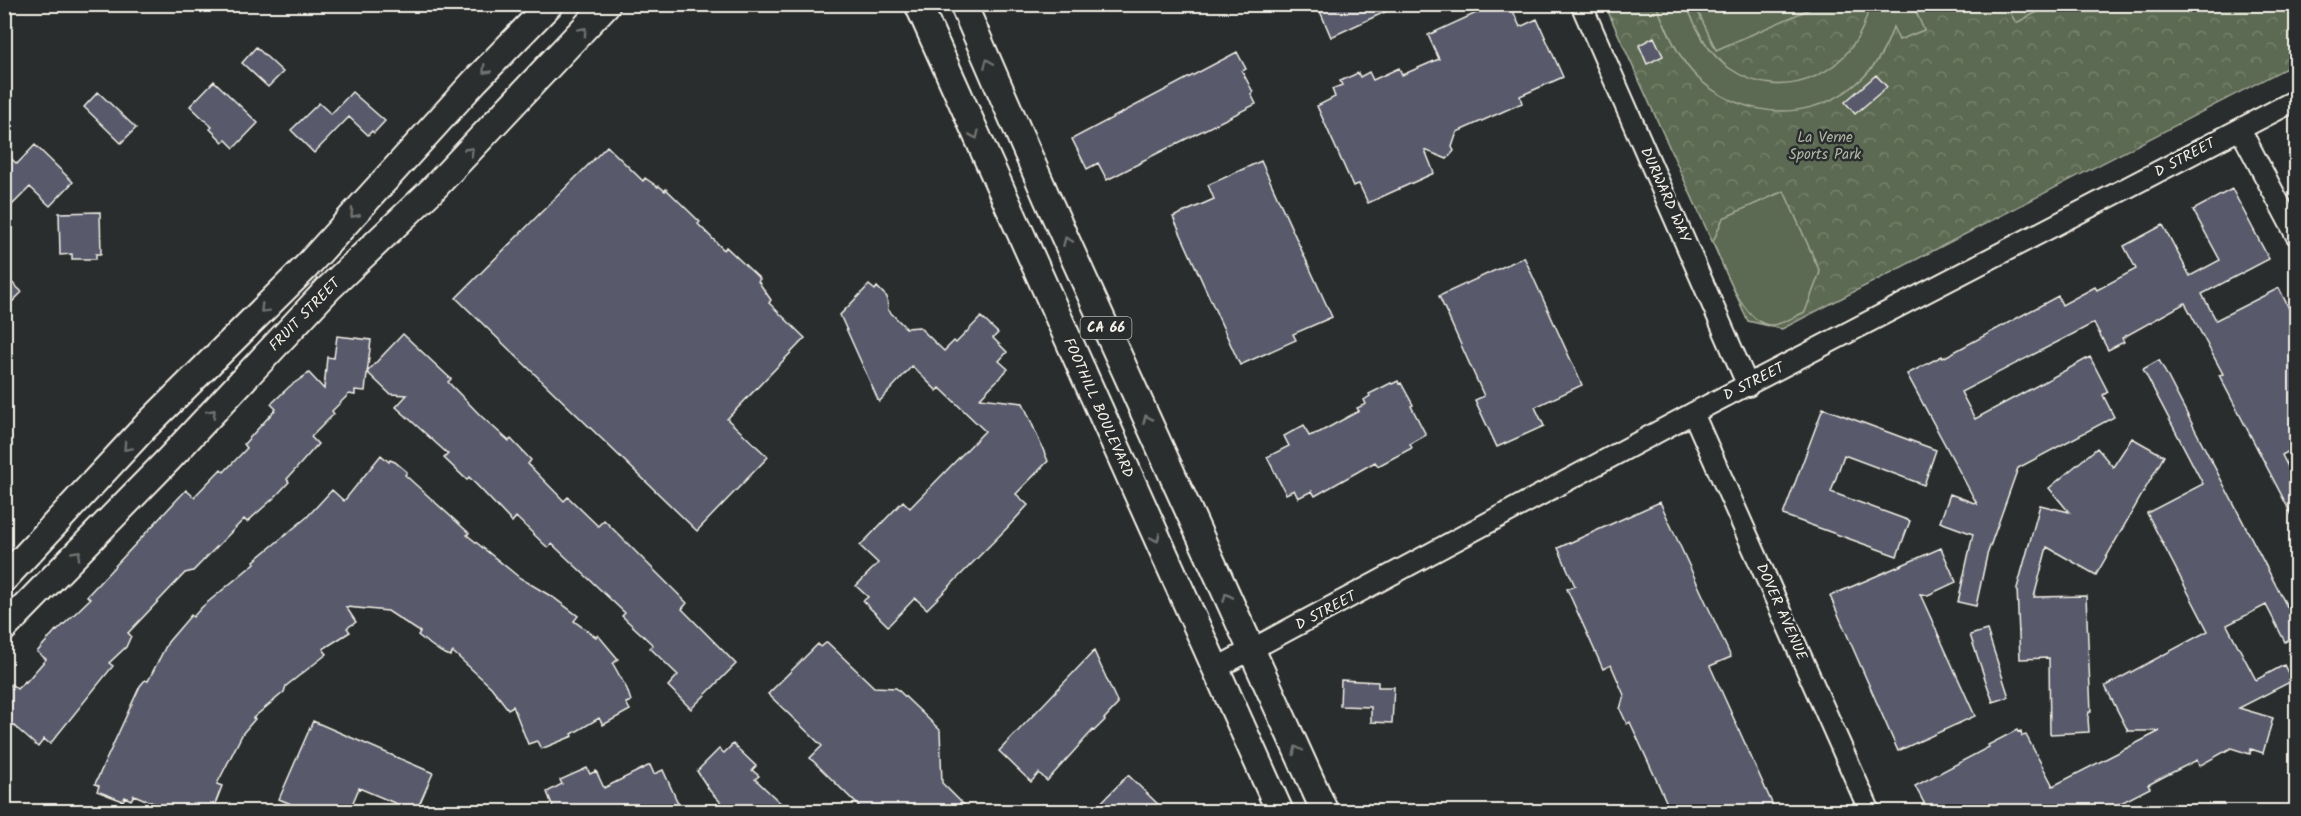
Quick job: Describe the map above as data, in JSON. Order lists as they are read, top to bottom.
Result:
{
  "streets": {
    "main road": ["FRUIT STREET", "CA 66", "FOOTHILL BOULEVARD"],
    "street": ["D STREET", "DURWARD WAY", "DOVER AVENUE"]
  },
  "crossings": [
    ["D STREET", "DURWARD WAY"],
    ["D STREET", "CA 66"],
    ["D STREET", "FOOTHILL BOULEVARD"],
    ["D STREET", "DOVER AVENUE"]
  ],
  "parks": ["La Verne Sports Park"]
}
